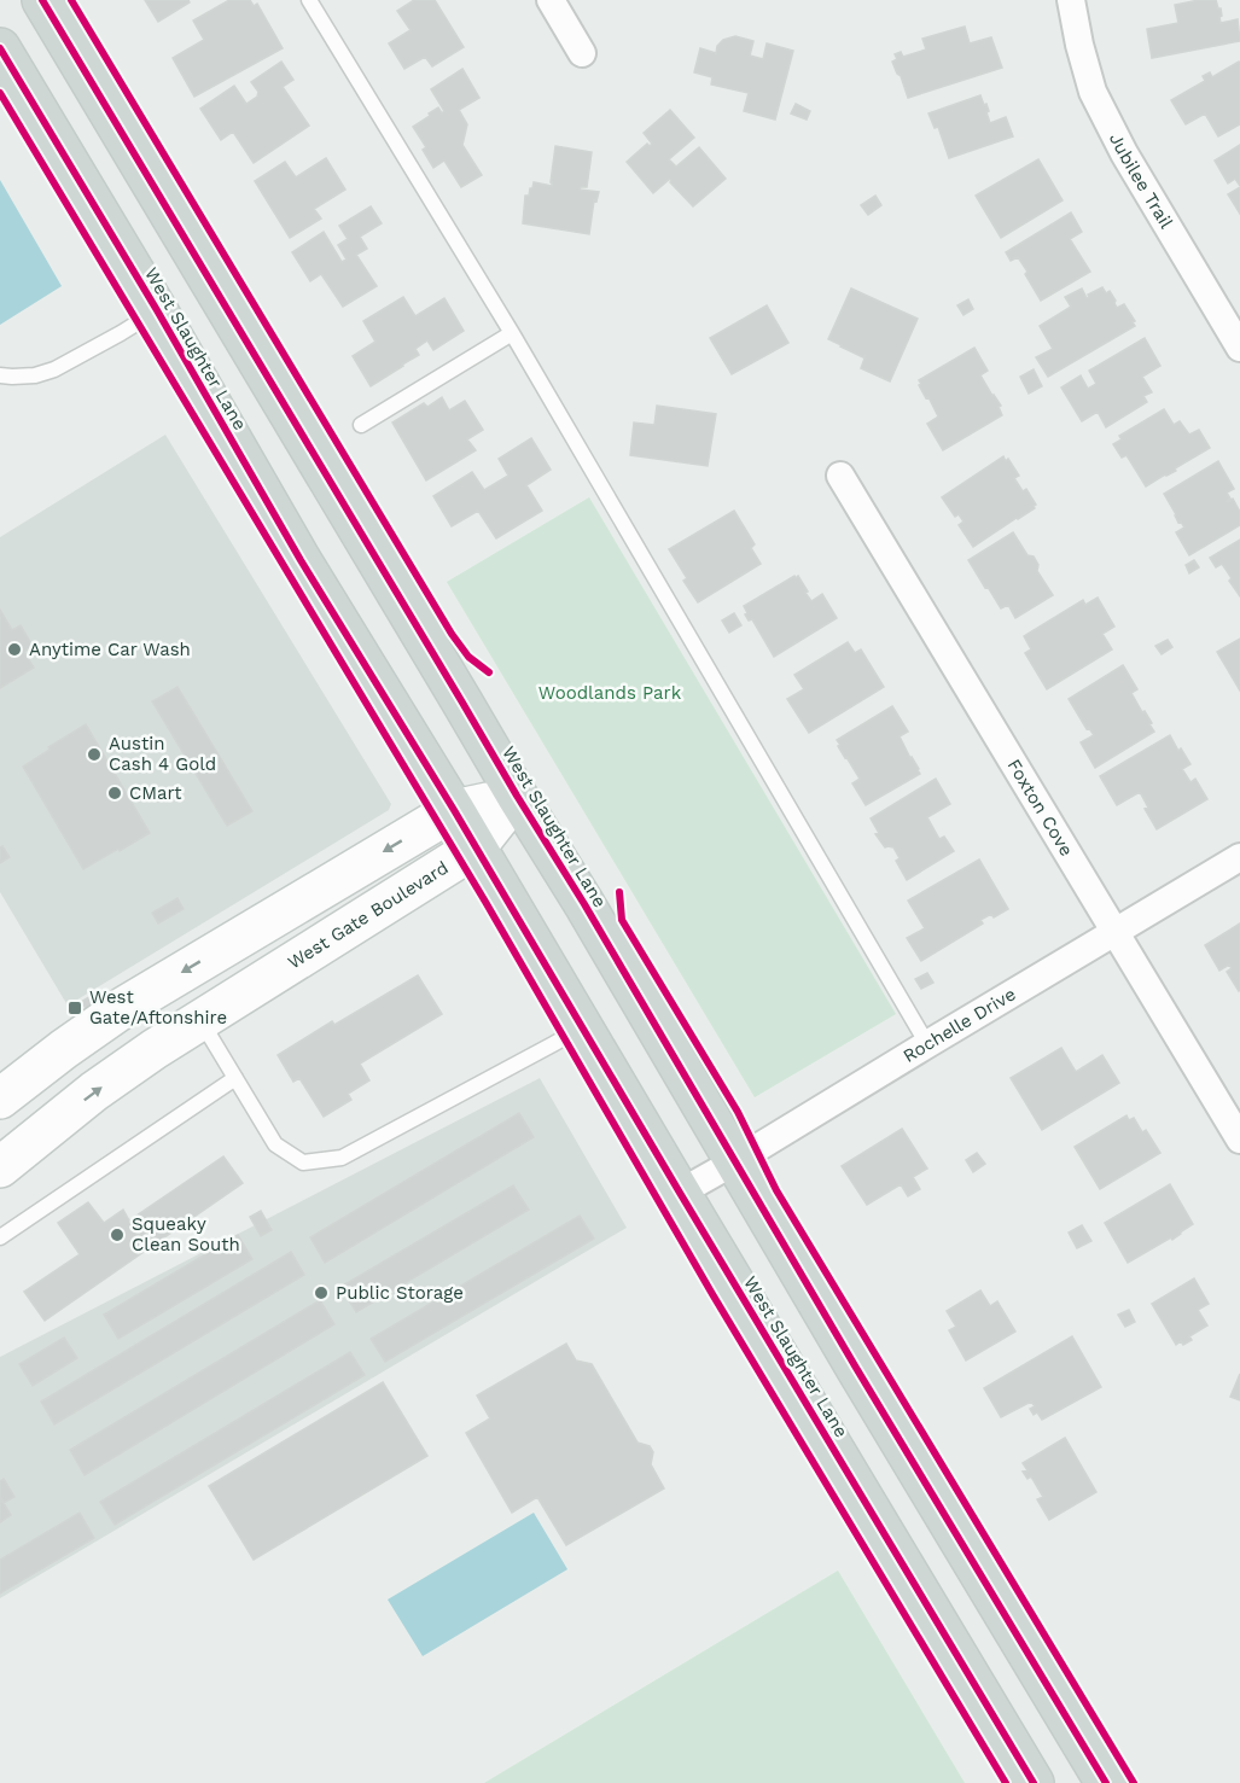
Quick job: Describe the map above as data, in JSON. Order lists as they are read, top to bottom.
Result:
{
  "streets": {
    "main road": ["West Slaughter Lane", "West Gate Boulevard"],
    "street": ["Jubilee Trail", "Foxton Cove", "Rochelle Drive"]
  },
  "crossings": [
    ["West Slaughter Lane", "West Gate Boulevard"],
    ["West Slaughter Lane", "Rochelle Drive"],
    ["Foxton Cove", "Rochelle Drive"]
  ],
  "parks": ["Woodlands Park"],
  "places": {
    "other": [
      "Anytime Car Wash",
      "Austin Cash 4 Gold",
      "CMart",
      "Squeaky Clean South",
      "Public Storage"
    ],
    "transit": ["West Gate/Aftonshire"]
  }
}
